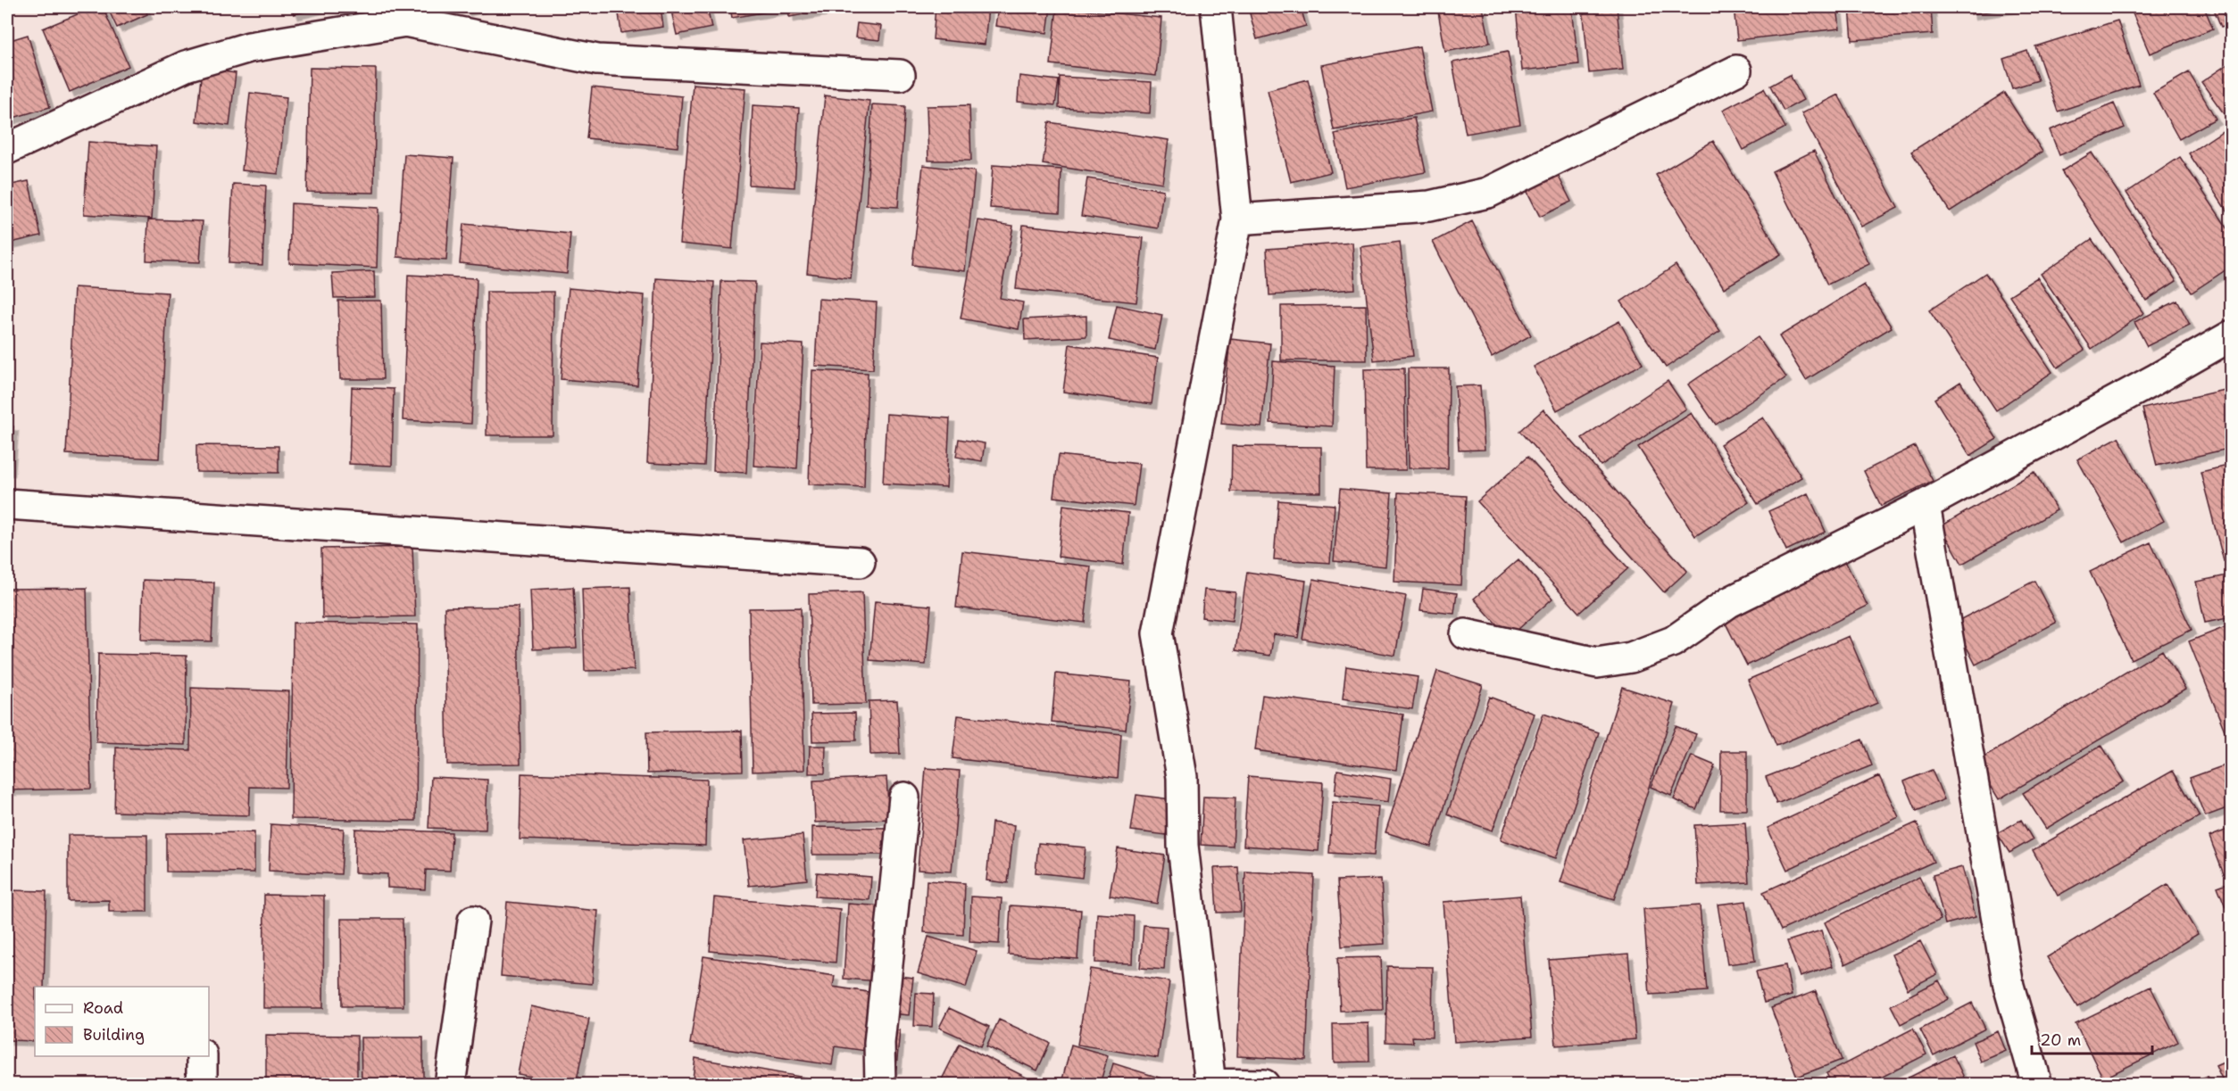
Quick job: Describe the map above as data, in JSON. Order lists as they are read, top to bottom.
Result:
{
  "legend": ["Road", "Building"],
  "scale_bar": "20 m"
}
